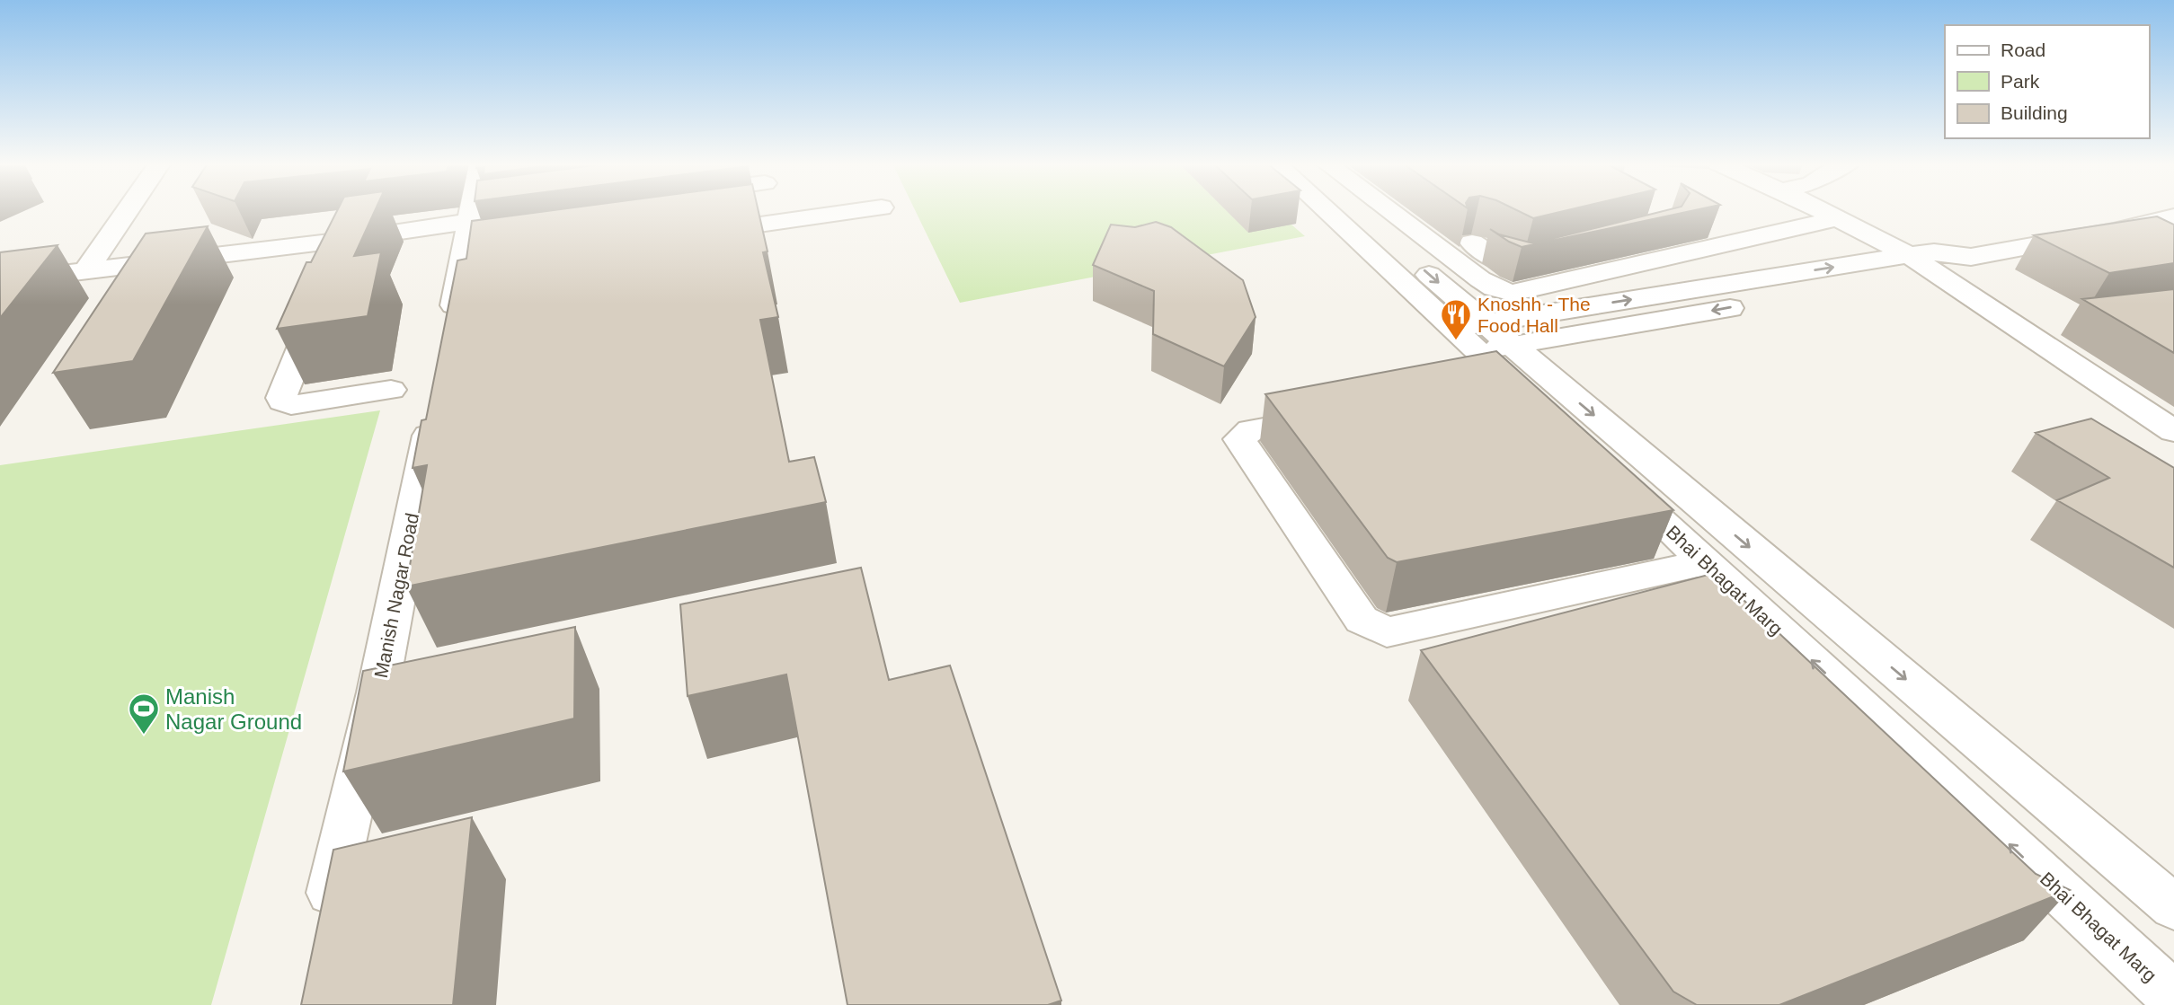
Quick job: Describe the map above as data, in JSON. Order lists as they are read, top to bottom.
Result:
{
  "streets": {
    "street": ["Bhai Bhagat Marg", "Manish Nagar Road"]
  },
  "places": {
    "restaurant": ["Knoshh - The Food Hall"],
    "sports": ["Manish Nagar Ground"]
  },
  "legend": ["Road", "Park", "Building"]
}
